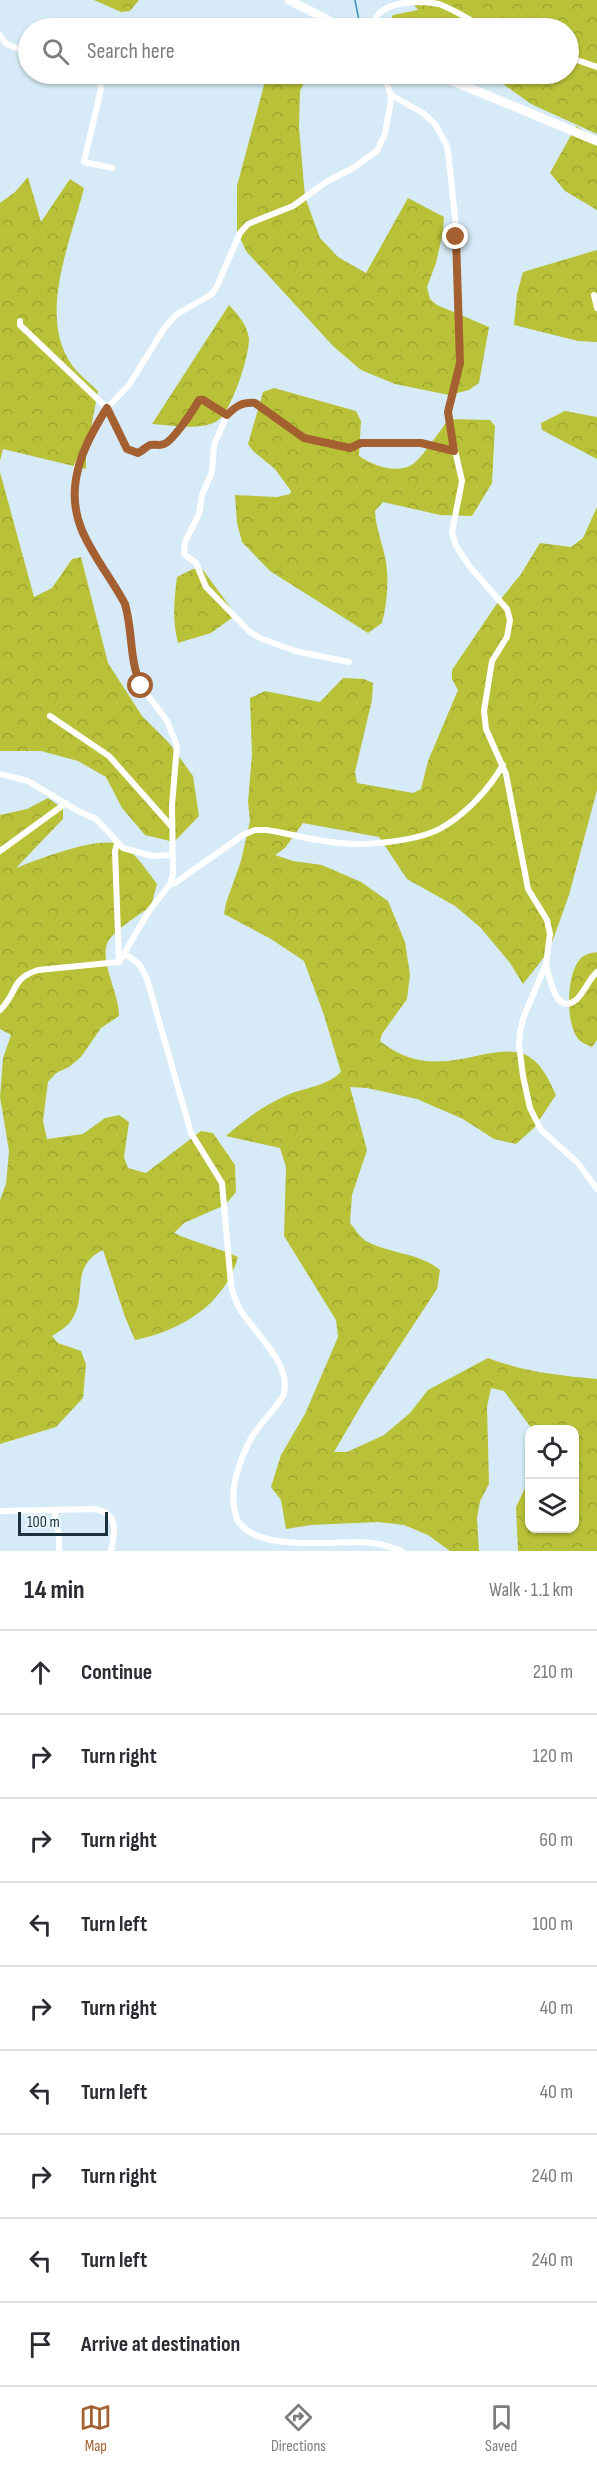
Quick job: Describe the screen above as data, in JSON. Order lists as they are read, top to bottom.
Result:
{
  "scale_bar": "100 m",
  "page": {
    "search": "Search here",
    "scale": "100 m",
    "heading": ["14 min", "Walk · 1.1 km"],
    "list": [
      ["Continue", "210 m"],
      ["Turn right", "120 m"],
      ["Turn right", "60 m"],
      ["Turn left", "100 m"],
      ["Turn right", "40 m"],
      ["Turn left", "40 m"],
      ["Turn right", "240 m"],
      ["Turn left", "240 m"],
      "Arrive at destination"
    ],
    "nav": ["Map", "Directions", "Saved"]
  }
}
